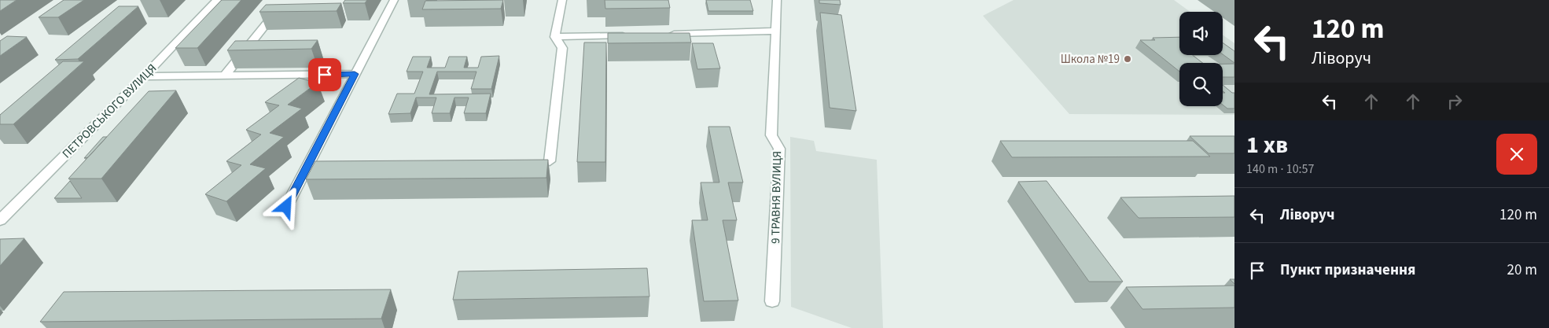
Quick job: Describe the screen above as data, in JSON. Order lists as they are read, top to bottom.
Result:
{
  "streets": {
    "street": ["ПЕТРОВСЬКОГО ВУЛИЦЯ", "9 ТРАВНЯ ВУЛИЦЯ"]
  },
  "places": ["Школа №19"],
  "page": {
    "turn": ["120 m", "Ліворуч"],
    "heading": ["1 хв", "140 m · 10:57"],
    "list": [
      {
        "name": "Ліворуч",
        "value": "120 m"
      },
      {
        "name": "Пункт призначення",
        "value": "20 m"
      }
    ]
  }
}
